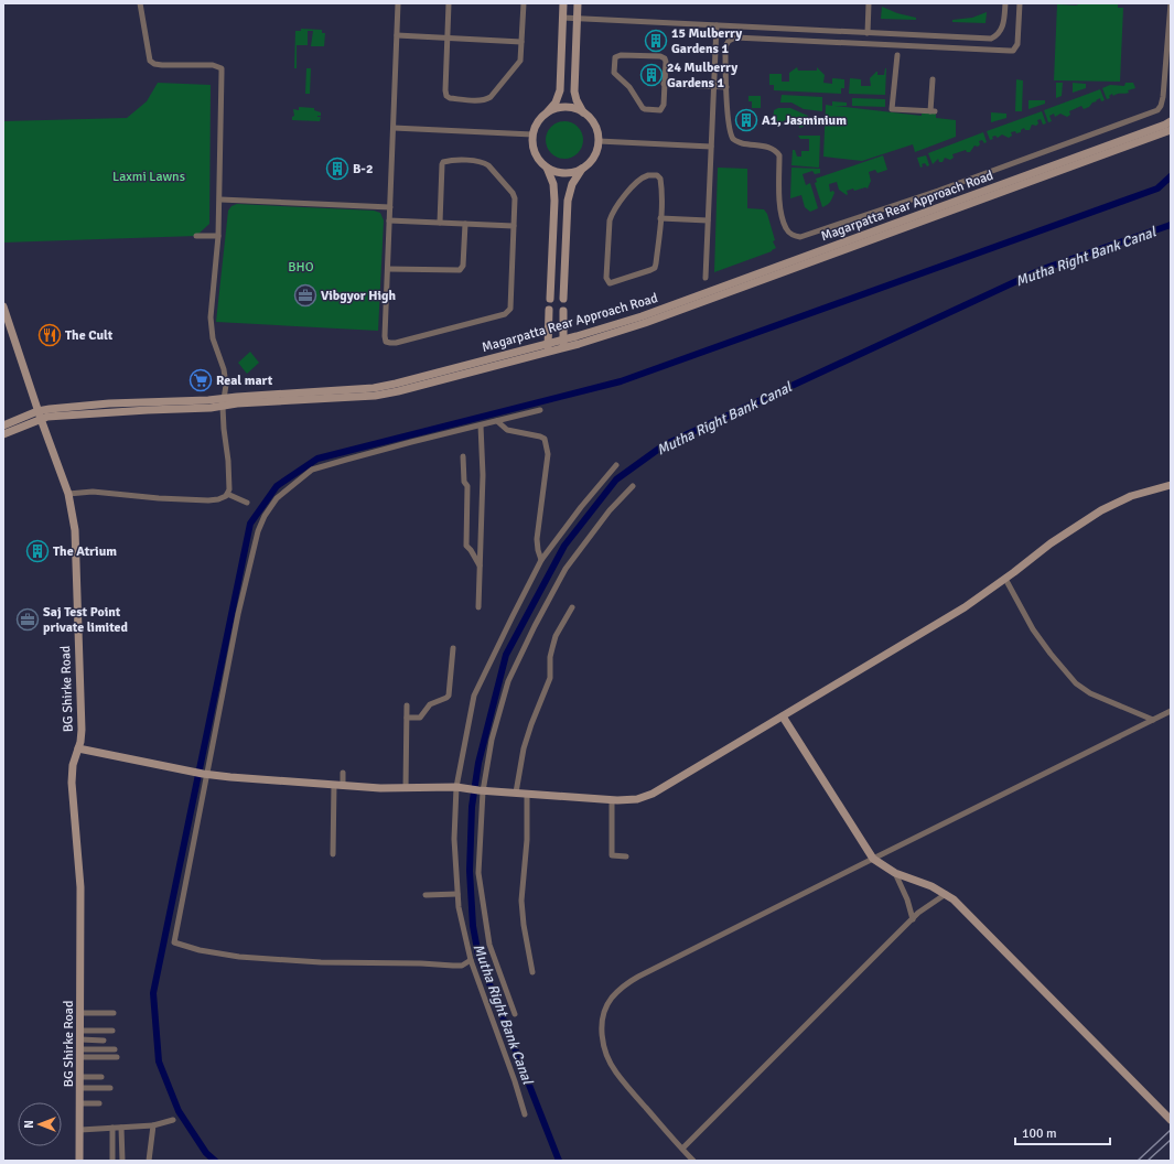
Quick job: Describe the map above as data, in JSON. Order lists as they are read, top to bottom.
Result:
{
  "streets": {
    "street": ["Magarpatta Rear Approach Road", "BG Shirke Road"]
  },
  "crossings": [
    ["Magarpatta Rear Approach Road", "BG Shirke Road"]
  ],
  "water": ["Mutha Right Bank Canal"],
  "parks": ["Laxmi Lawns", "BHO"],
  "places": {
    "building": [
      "15 Mulberry Gardens 1",
      "24 Mulberry Gardens 1",
      "A1, Jasminium",
      "B-2",
      "The Atrium"
    ],
    "office": ["Vibgyor High", "Saj Test Point private limited"],
    "restaurant": ["The Cult"],
    "supermarket": ["Real mart"]
  },
  "scale_bar": "100 m",
  "north": "left"
}
